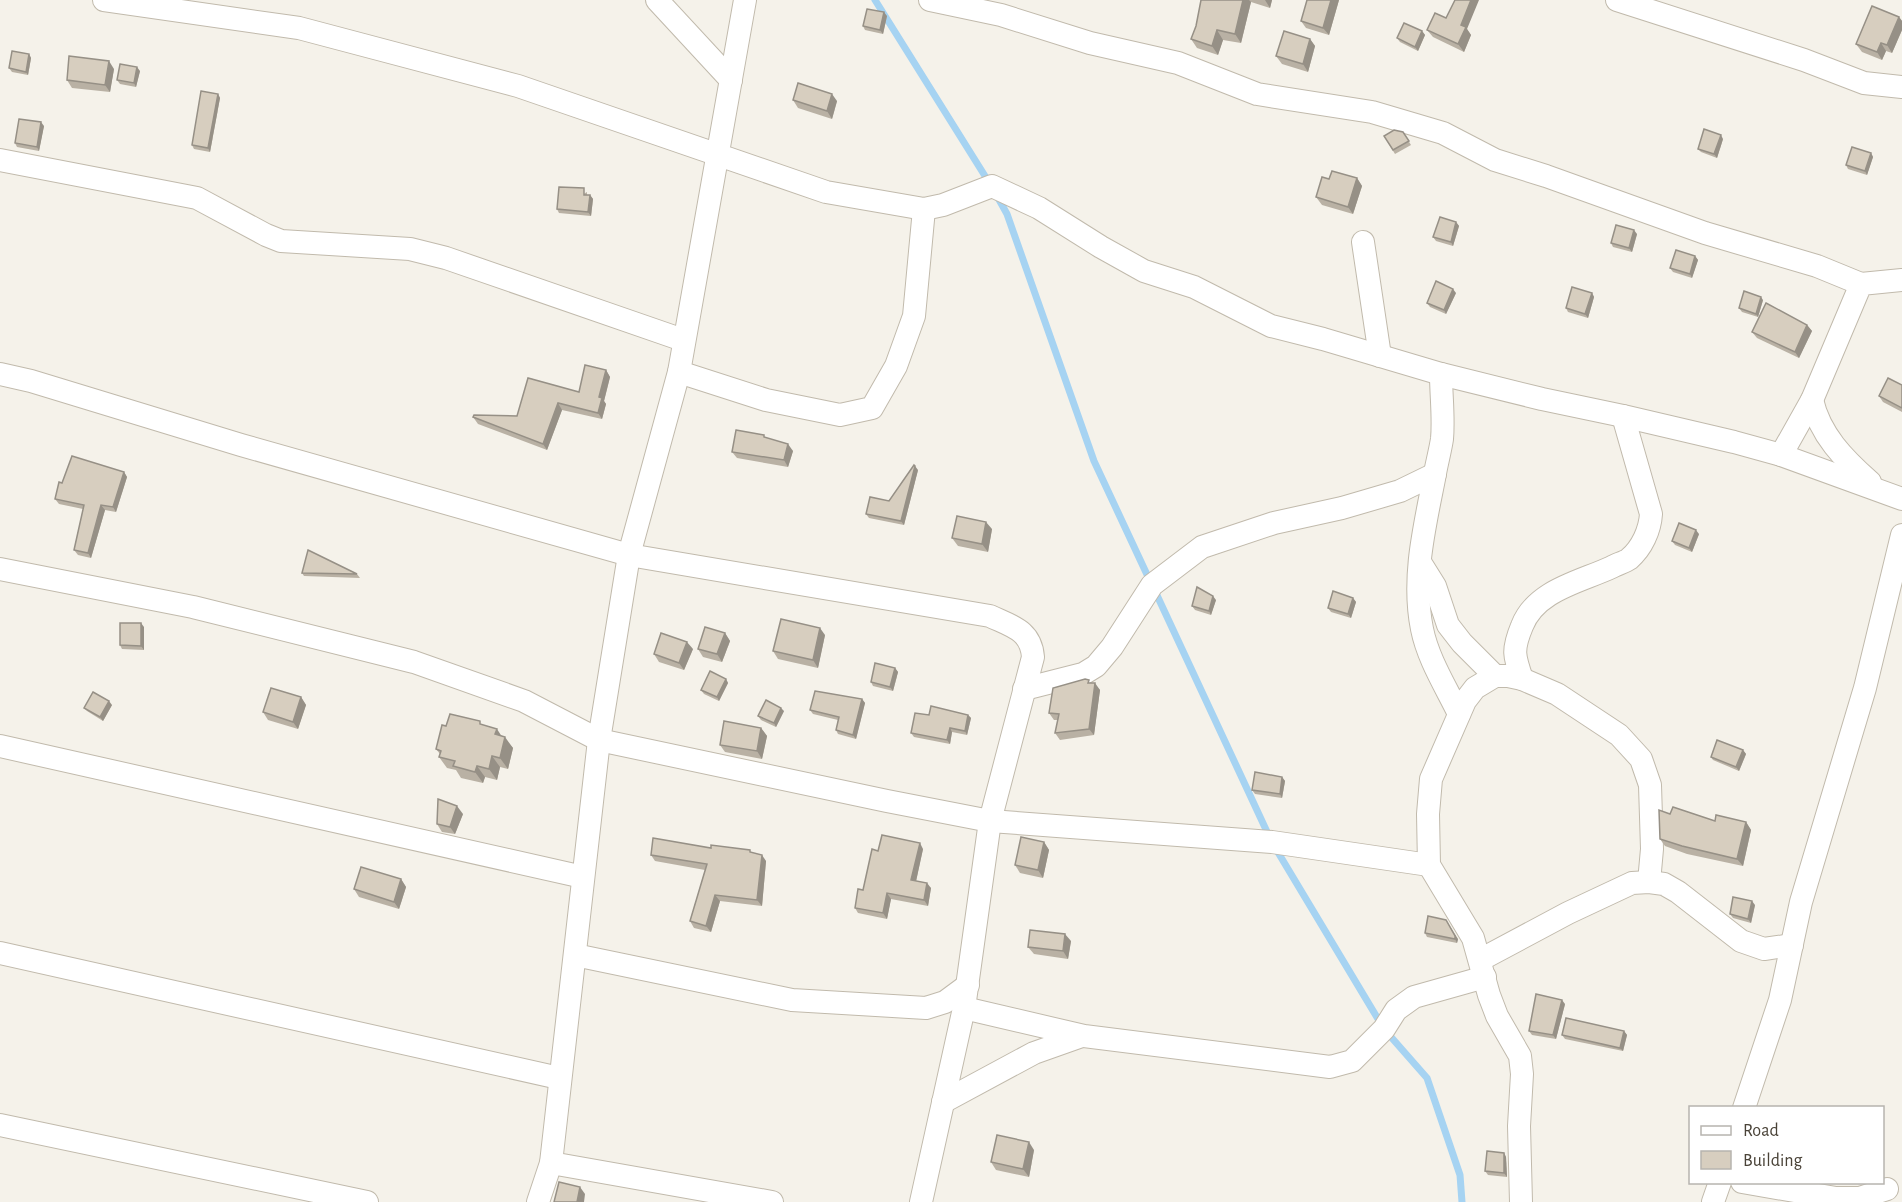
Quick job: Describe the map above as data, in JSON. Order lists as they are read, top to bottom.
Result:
{
  "legend": ["Road", "Building"]
}
